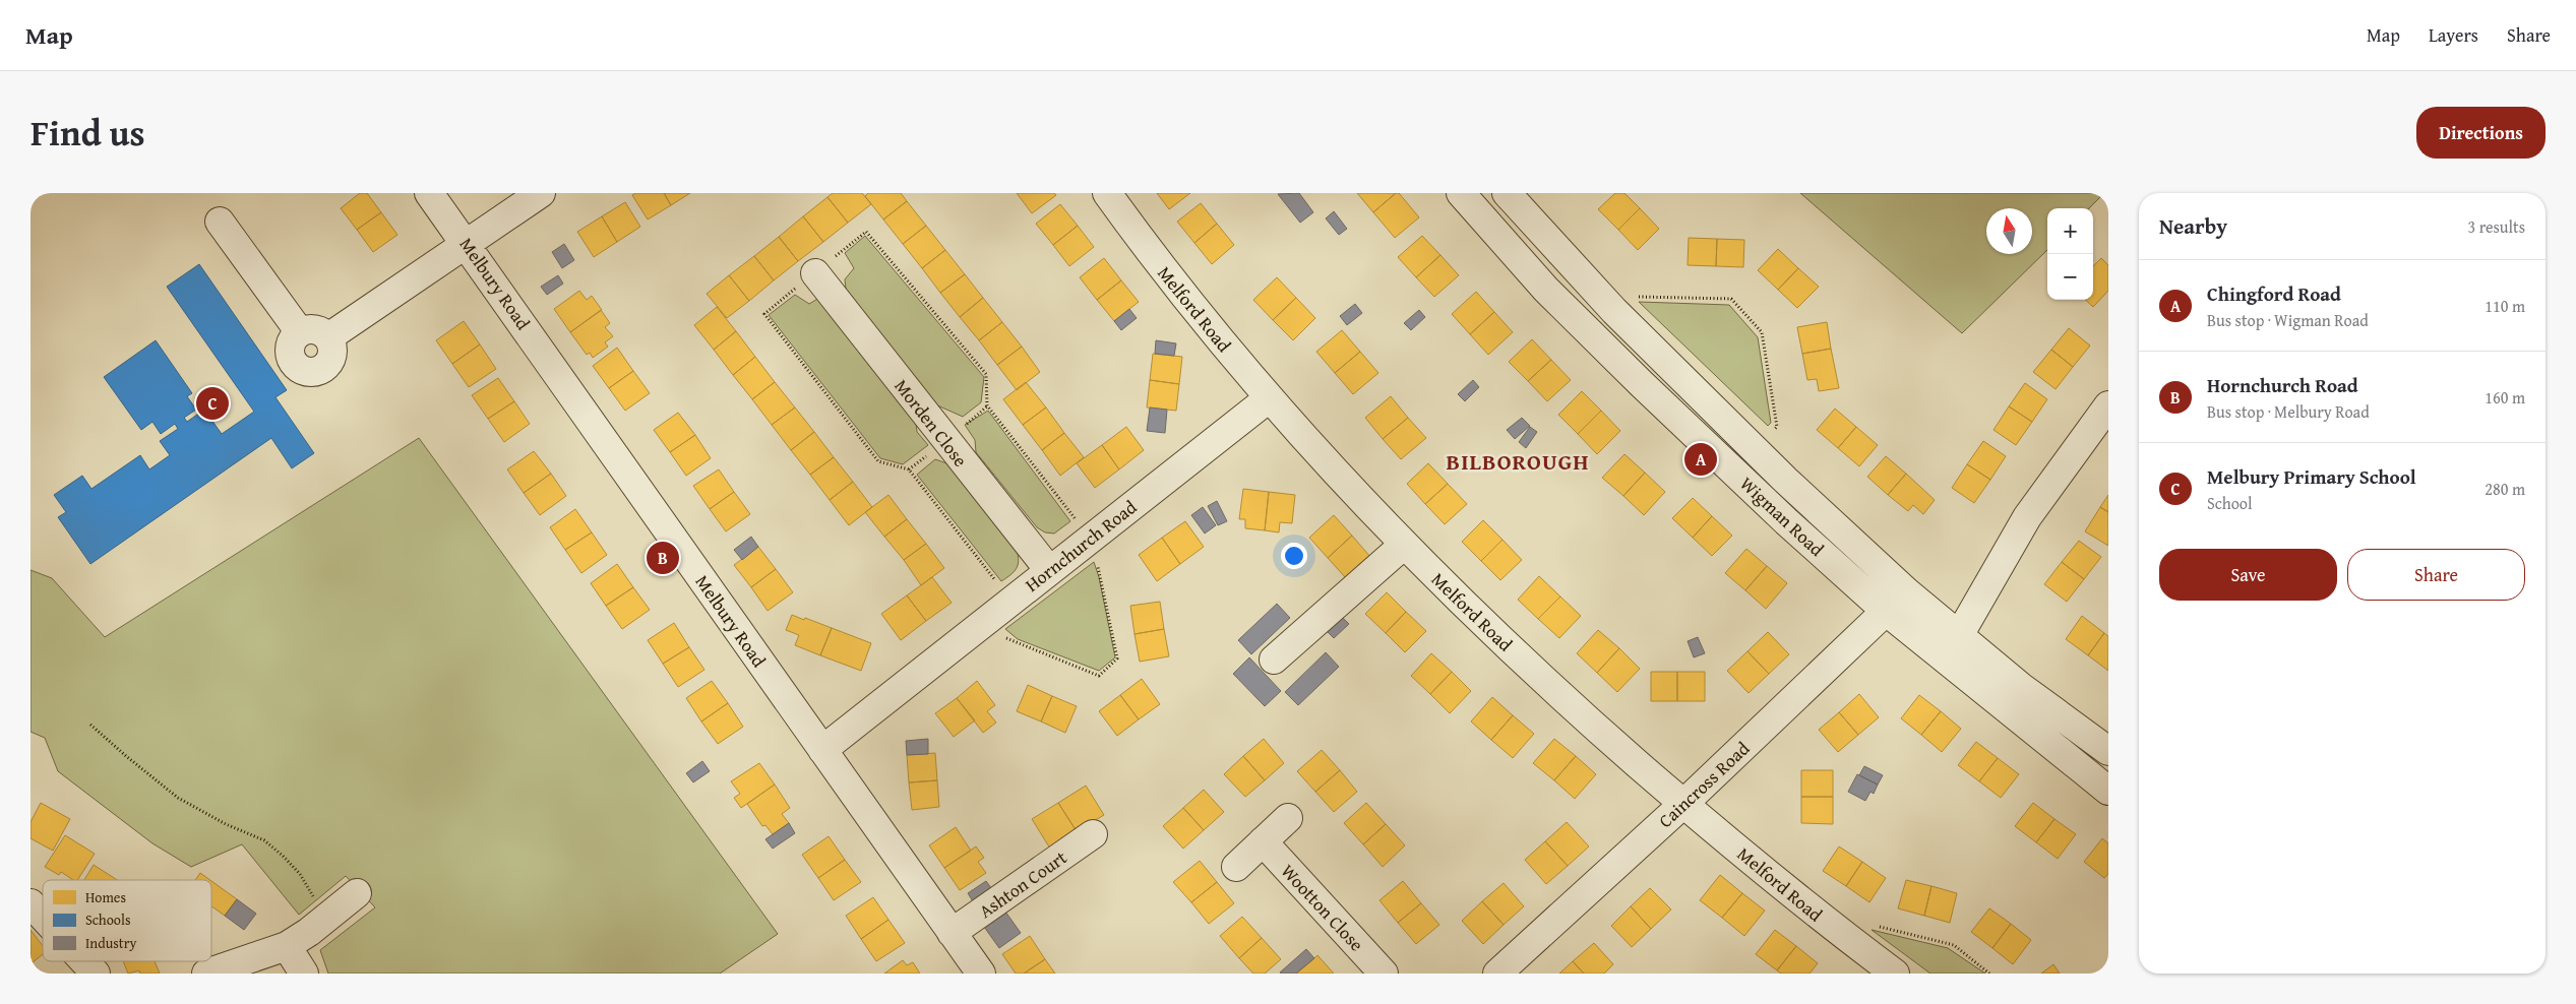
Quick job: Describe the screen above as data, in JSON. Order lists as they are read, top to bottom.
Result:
{
  "streets": {
    "street": [
      "Melbury Road",
      "Melford Road",
      "Morden Close",
      "Wigman Road",
      "Hornchurch Road",
      "Caincross Road",
      "Ashton Court",
      "Wootton Close"
    ]
  },
  "crossings": [
    ["Melbury Road", "Hornchurch Road"],
    ["Melbury Road", "Ashton Court"],
    ["Melford Road", "Hornchurch Road"],
    ["Melford Road", "Caincross Road"],
    ["Morden Close", "Hornchurch Road"],
    ["Wigman Road", "Caincross Road"]
  ],
  "districts": ["BILBOROUGH"],
  "legend": ["Homes", "Schools", "Industry"],
  "north": "top",
  "page": {
    "header": "Map",
    "nav": ["Map", "Layers", "Share"],
    "title": "Find us",
    "buttons": [
      "Directions",
      ["Save", "Share"]
    ],
    "heading": ["Nearby", "3 results"],
    "map_buttons": ["+", "−"],
    "list": [
      {
        "mark": "A",
        "name": "Chingford Road",
        "note": "Bus stop · Wigman Road",
        "value": "110 m"
      },
      {
        "mark": "B",
        "name": "Hornchurch Road",
        "note": "Bus stop · Melbury Road",
        "value": "160 m"
      },
      {
        "mark": "C",
        "name": "Melbury Primary School",
        "note": "School",
        "value": "280 m"
      }
    ],
    "pins": ["C", "A", "B"]
  }
}
